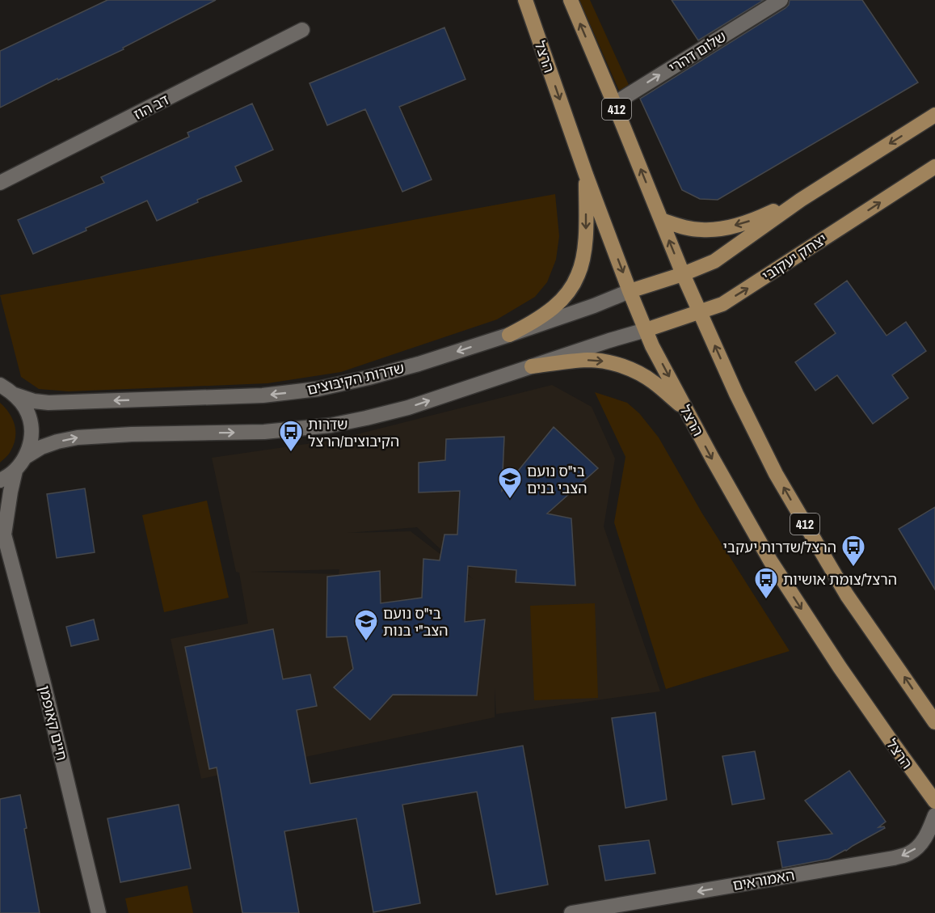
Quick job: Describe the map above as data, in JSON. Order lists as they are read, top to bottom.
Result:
{
  "streets": {
    "main road": [
      "הרצל",
      "412",
      "יצחק יעקובי",
      "שדרות הקיבוצים"
    ],
    "street": [
      "שלום דהרי",
      "דב הוז",
      "חיים קאופמן",
      "האמוראים"
    ]
  },
  "crossings": [
    ["שלום דהרי", "412"],
    ["הרצל", "יצחק יעקובי"],
    ["הרצל", "שדרות הקיבוצים"],
    ["412", "יצחק יעקובי"],
    ["412", "שדרות הקיבוצים"]
  ],
  "one_way": ["שלום דהרי", "שדרות הקיבוצים", "האמוראים"],
  "places": {
    "bus stop": ["שדרות הקיבוצים/הרצל", "הרצל/שדרות יעקבי", "הרצל/צומת אושיות"],
    "school or university": ["בי\"ס נועם הצבי בנים", "בי\"ס נועם הצב\"י בנות"]
  }
}
